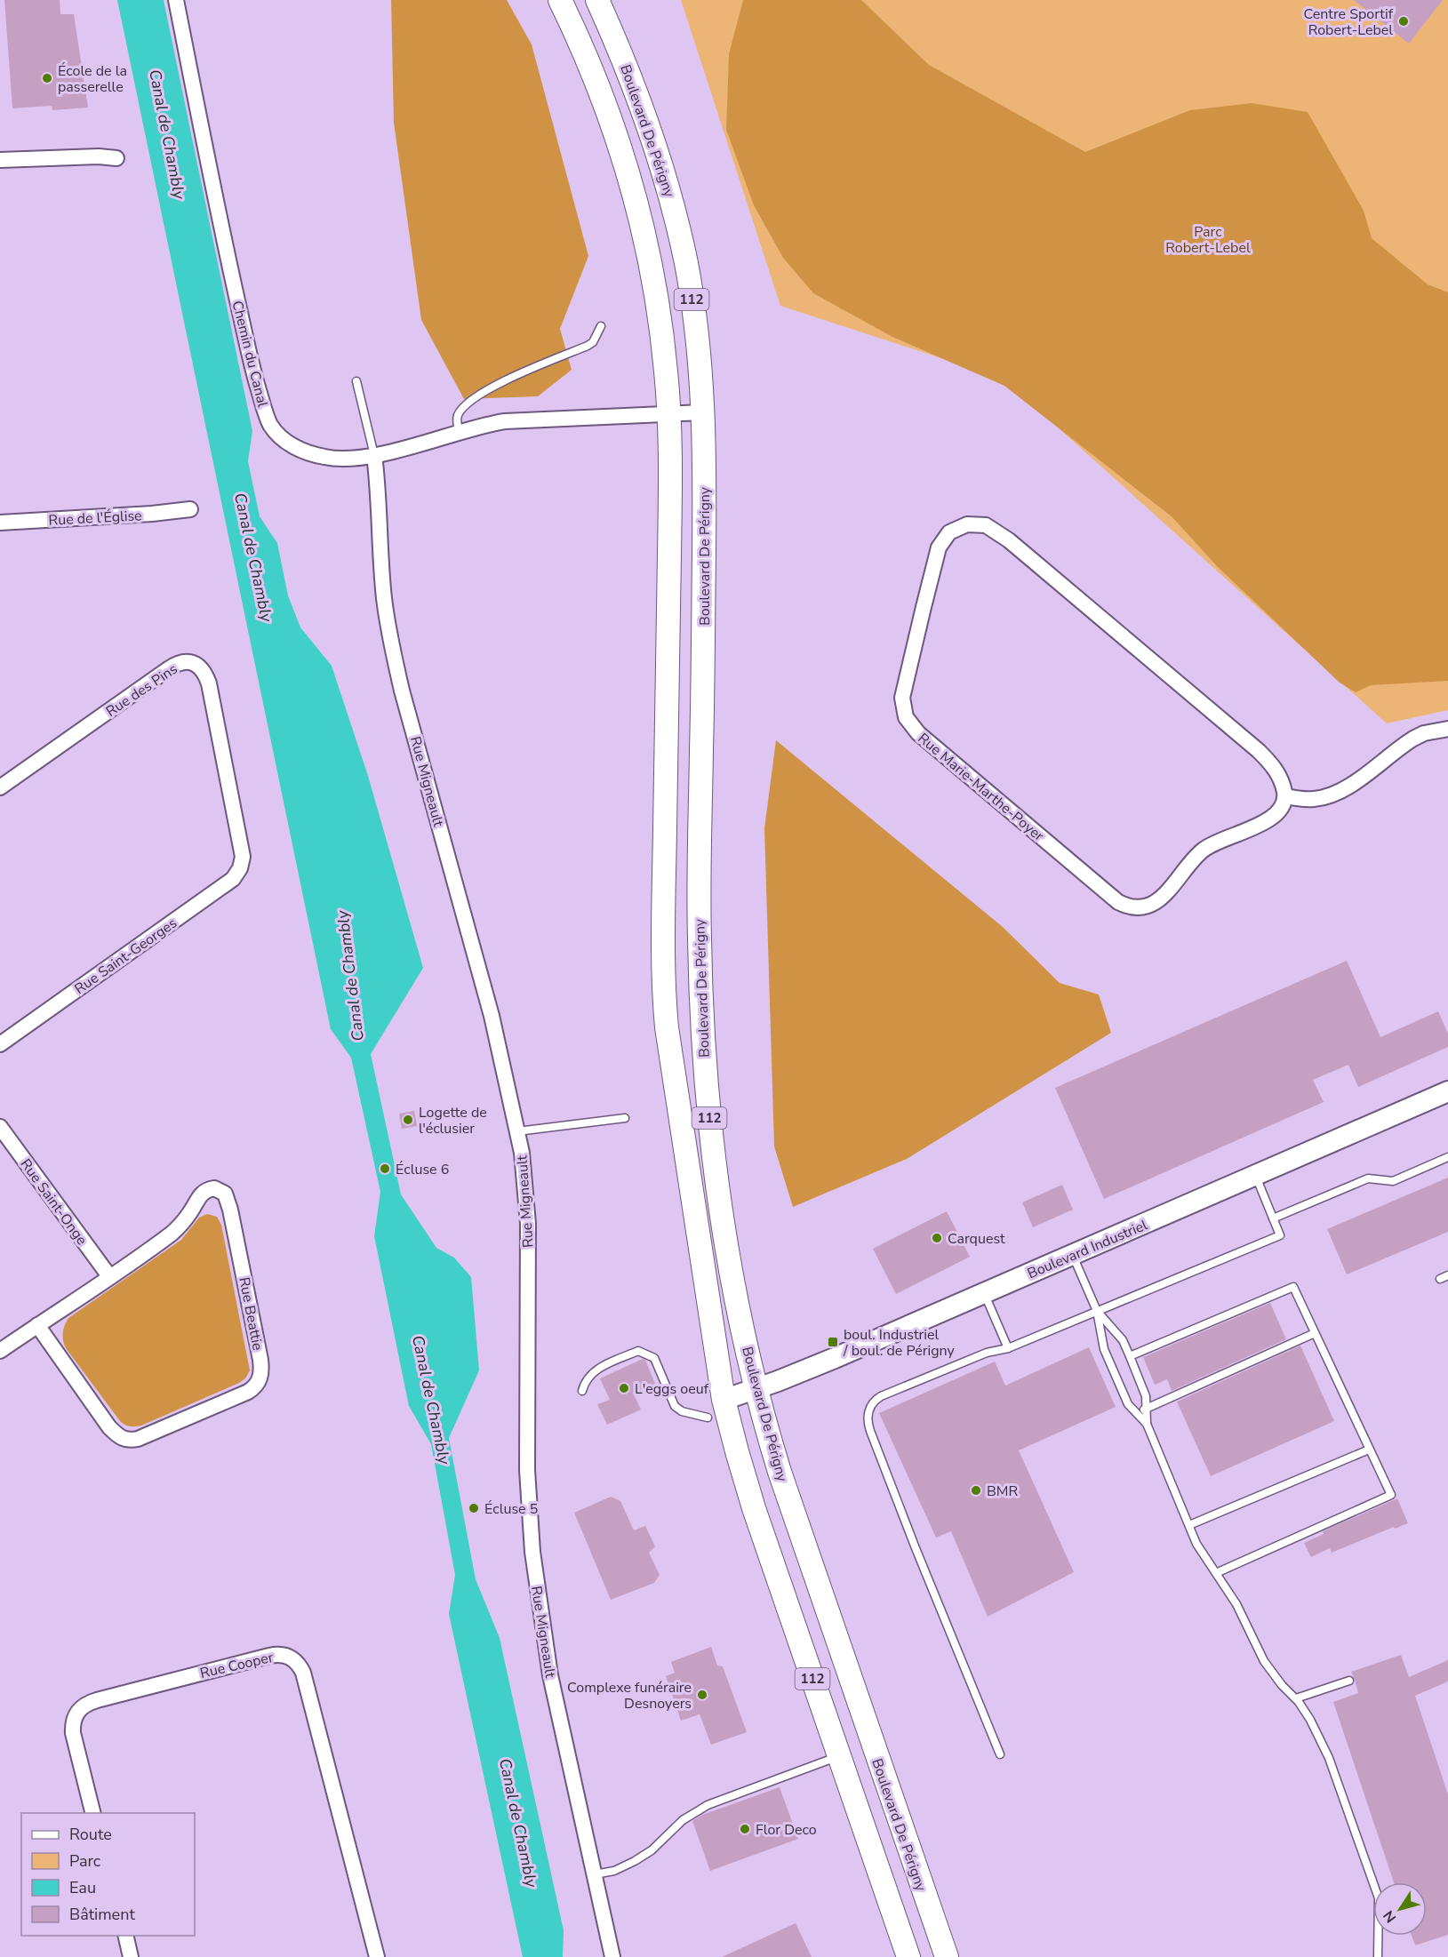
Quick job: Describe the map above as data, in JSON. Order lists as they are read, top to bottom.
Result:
{
  "streets": {
    "main road": ["Boulevard De Périgny", "112"],
    "street": [
      "Chemin du Canal",
      "Rue de l'Église",
      "Rue des Pins",
      "Rue Migneault",
      "Rue Marie-Marthe-Poyer",
      "Rue Saint-Georges",
      "Rue Saint-Onge",
      "Boulevard Industriel",
      "Rue Beattie",
      "Rue Cooper"
    ]
  },
  "crossings": [
    ["Boulevard De Périgny", "Chemin du Canal"],
    ["Boulevard De Périgny", "Boulevard Industriel"],
    ["112", "Chemin du Canal"],
    ["112", "Boulevard Industriel"],
    ["Chemin du Canal", "Rue Migneault"],
    ["Rue des Pins", "Rue Saint-Georges"],
    ["Rue Saint-Onge", "Rue Beattie"]
  ],
  "water": ["Canal de Chambly"],
  "parks": ["Parc Robert-Lebel"],
  "places": {
    "other": [
      "Centre Sportif Robert-Lebel",
      "École de la passerelle",
      "Logette de l'éclusier",
      "Écluse 6",
      "Carquest",
      "L'eggs oeuf",
      "BMR",
      "Écluse 5",
      "Complexe funéraire Desnoyers",
      "Flor Deco"
    ],
    "transit": ["boul. Industriel / boul. de Périgny"]
  },
  "legend": [
    "Route",
    "Parc",
    "Eau",
    "Bâtiment"
  ],
  "north": "bottom left"
}
